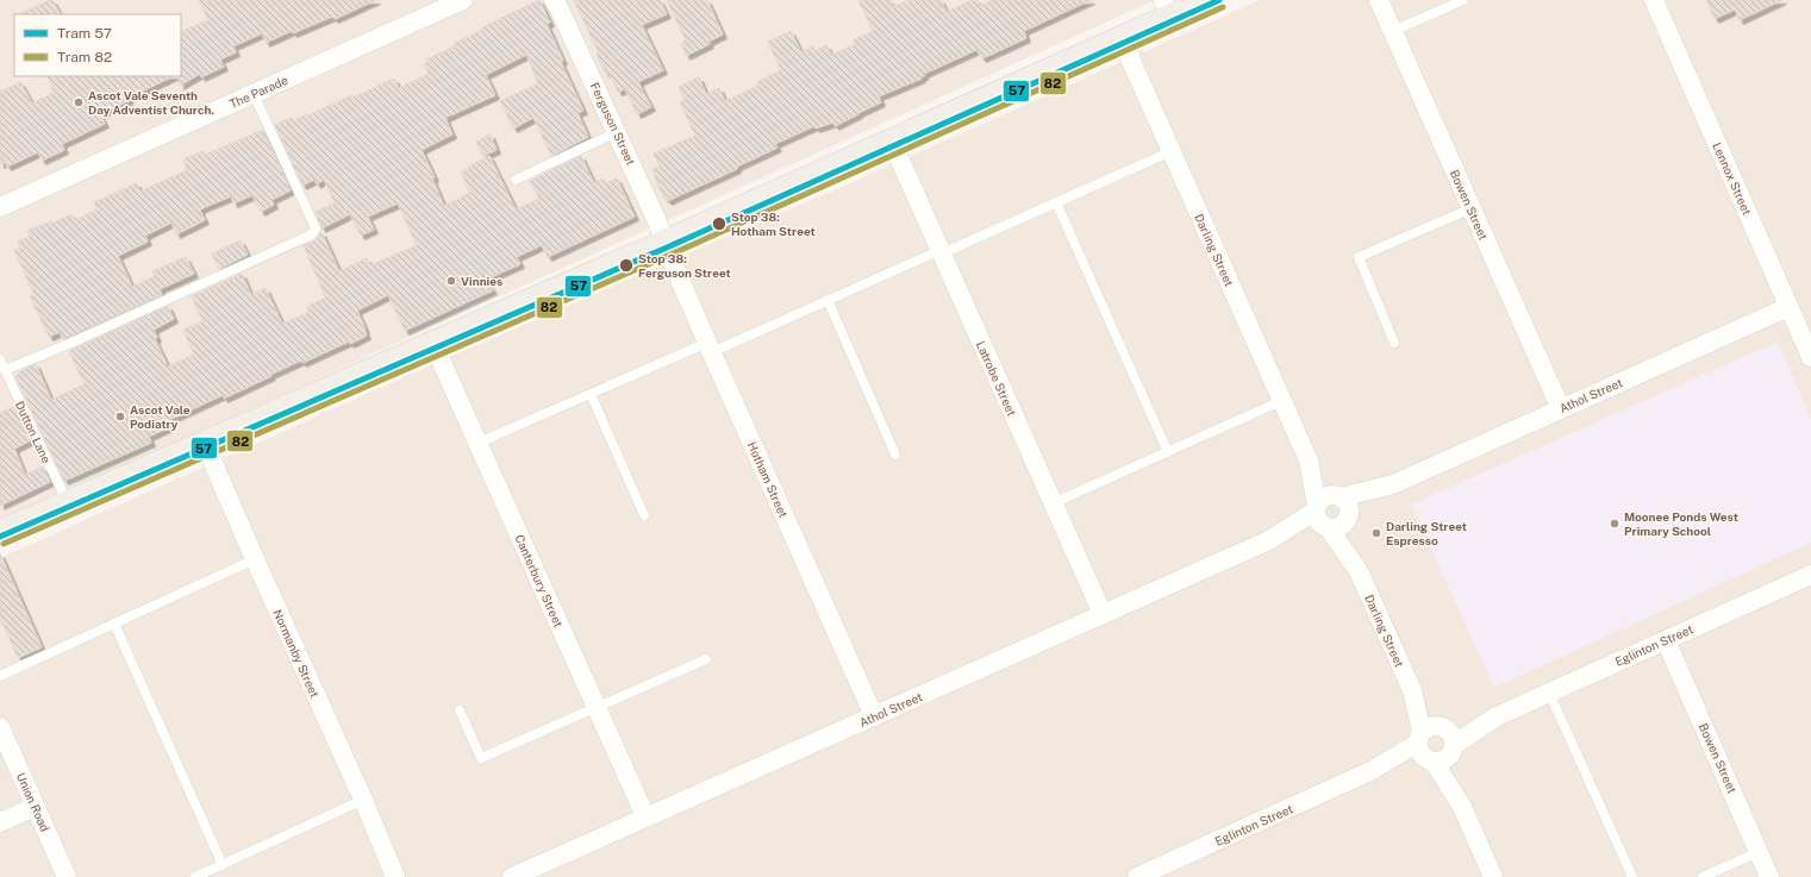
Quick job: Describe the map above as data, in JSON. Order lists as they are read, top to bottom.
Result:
{
  "streets": {
    "street": [
      "The Parade",
      "Ferguson Street",
      "Lennox Street",
      "Bowen Street",
      "Darling Street",
      "Latrobe Street",
      "Athol Street",
      "Hotham Street",
      "Canterbury Street",
      "Eglinton Street",
      "Normanby Street",
      "Union Road"
    ],
    "lane": ["Dutton Lane"]
  },
  "crossings": [
    ["Ferguson Street", "Hotham Street"],
    ["Lennox Street", "Athol Street"],
    ["Bowen Street", "Athol Street"],
    ["Bowen Street", "Eglinton Street"],
    ["Darling Street", "Athol Street"],
    ["Darling Street", "Eglinton Street"],
    ["Latrobe Street", "Athol Street"],
    ["Athol Street", "Hotham Street"],
    ["Athol Street", "Canterbury Street"]
  ],
  "places": [
    "Ascot Vale Seventh Day Adventist Church.",
    "Stop 38: Hotham Street",
    "Stop 38: Ferguson Street",
    "Vinnies",
    "Ascot Vale Podiatry",
    "Moonee Ponds West Primary School",
    "Darling Street Espresso"
  ],
  "lines": ["tram line 57", "tram line 82"],
  "legend": ["Tram 57", "Tram 82"]
}
